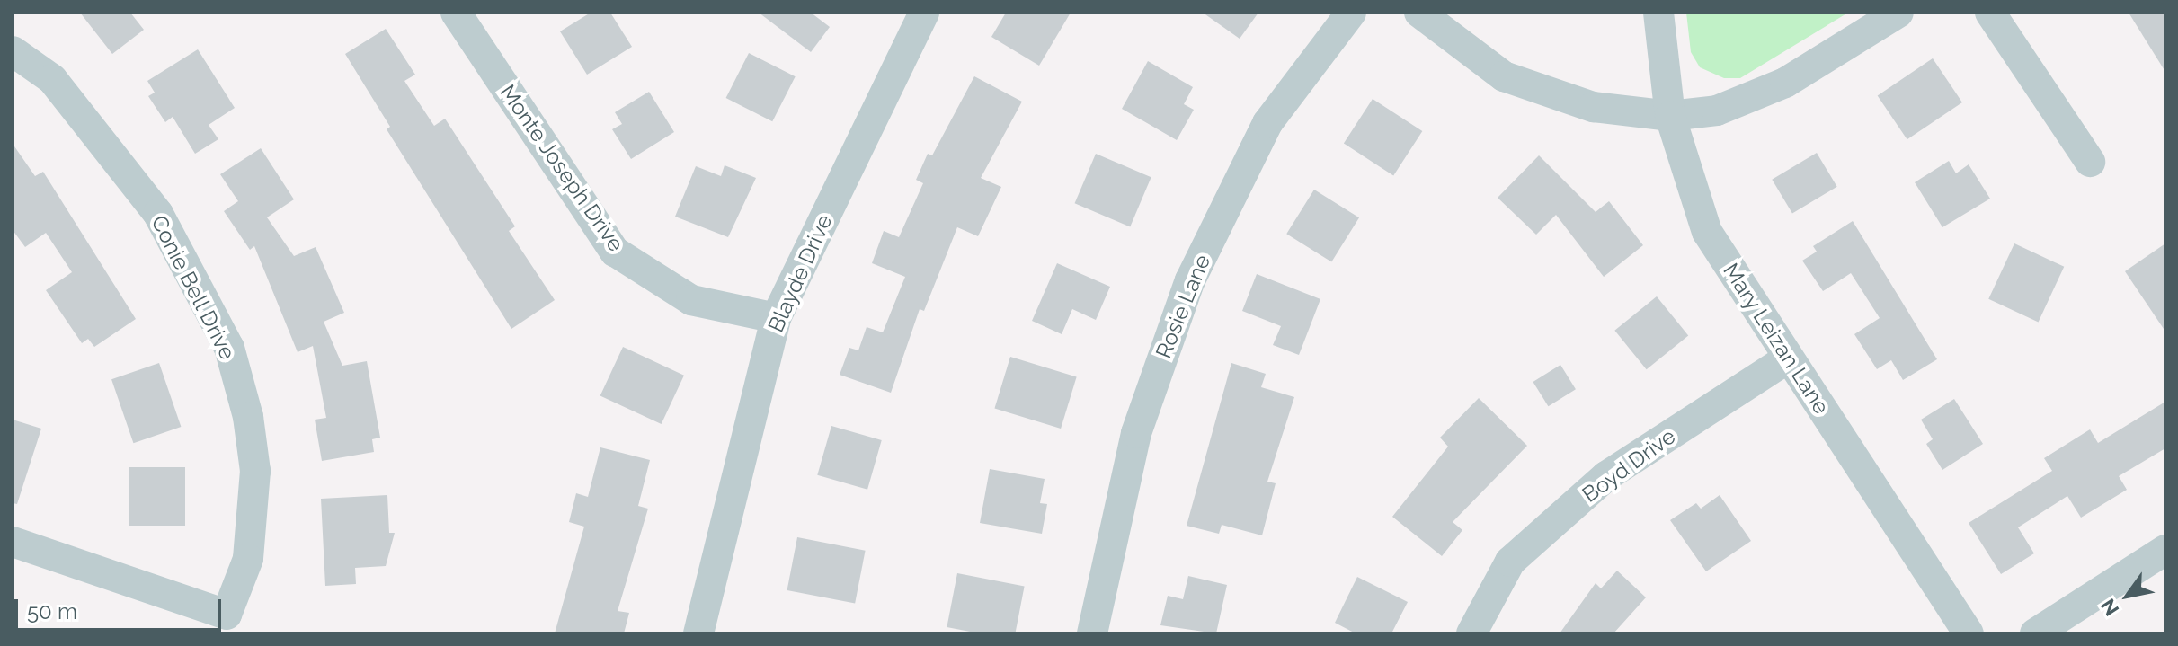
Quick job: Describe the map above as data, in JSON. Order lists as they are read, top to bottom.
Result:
{
  "streets": {
    "street": [
      "Monte Joseph Drive",
      "Blayde Drive",
      "Conie Bell Drive",
      "Rosie Lane",
      "Mary Leizan Lane",
      "Boyd Drive"
    ]
  },
  "crossings": [
    ["Monte Joseph Drive", "Blayde Drive"],
    ["Mary Leizan Lane", "Boyd Drive"]
  ],
  "scale_bar": "50 m",
  "north": "bottom left"
}
